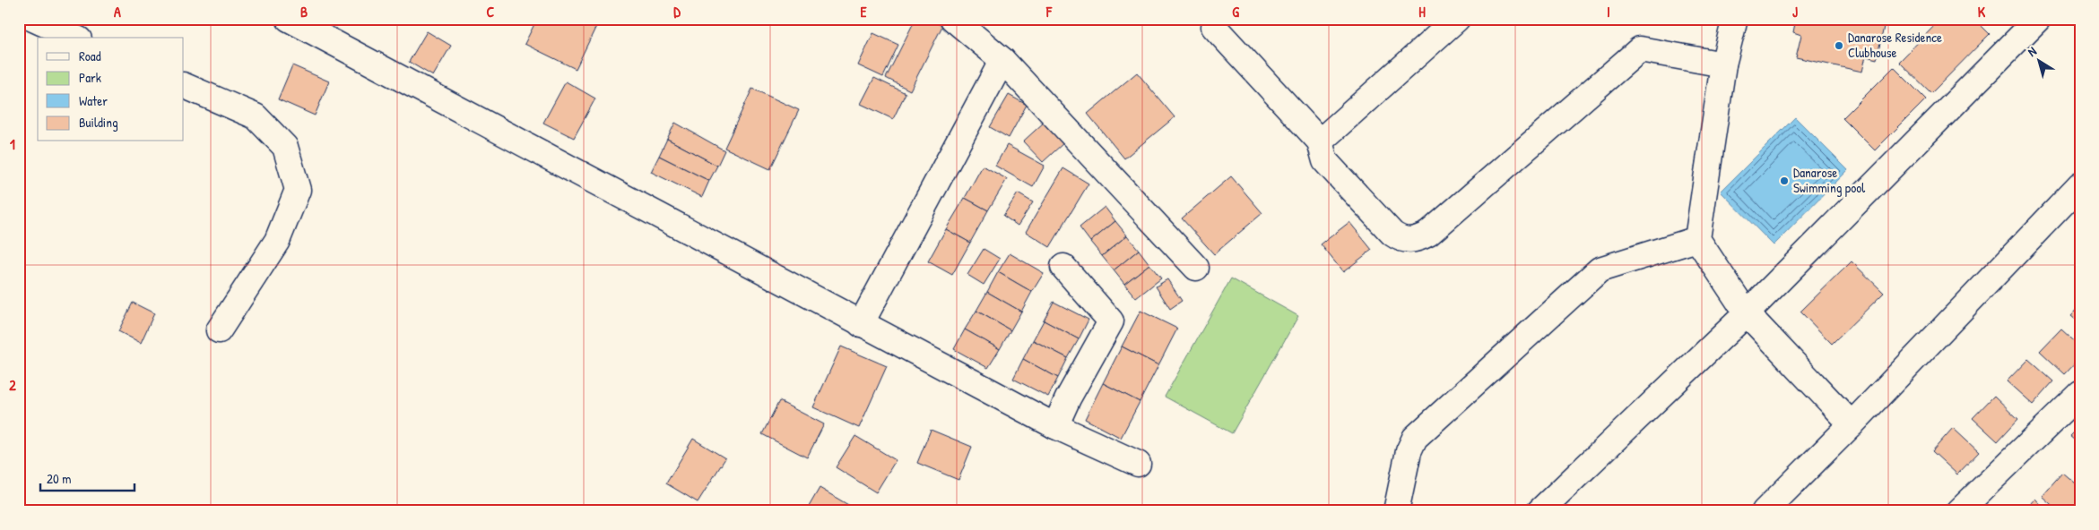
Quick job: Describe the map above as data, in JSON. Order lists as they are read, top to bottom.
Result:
{
  "places": ["Danarose Residence Clubhouse", "Danarose Swimming pool"],
  "legend": [
    "Road",
    "Park",
    "Water",
    "Building"
  ],
  "scale_bar": "20 m",
  "north": "top left",
  "grid": {
    "columns": [
      "A",
      "B",
      "C",
      "D",
      "E",
      "F",
      "G",
      "H",
      "I",
      "J",
      "K"
    ],
    "rows": ["1", "2"]
  }
}
